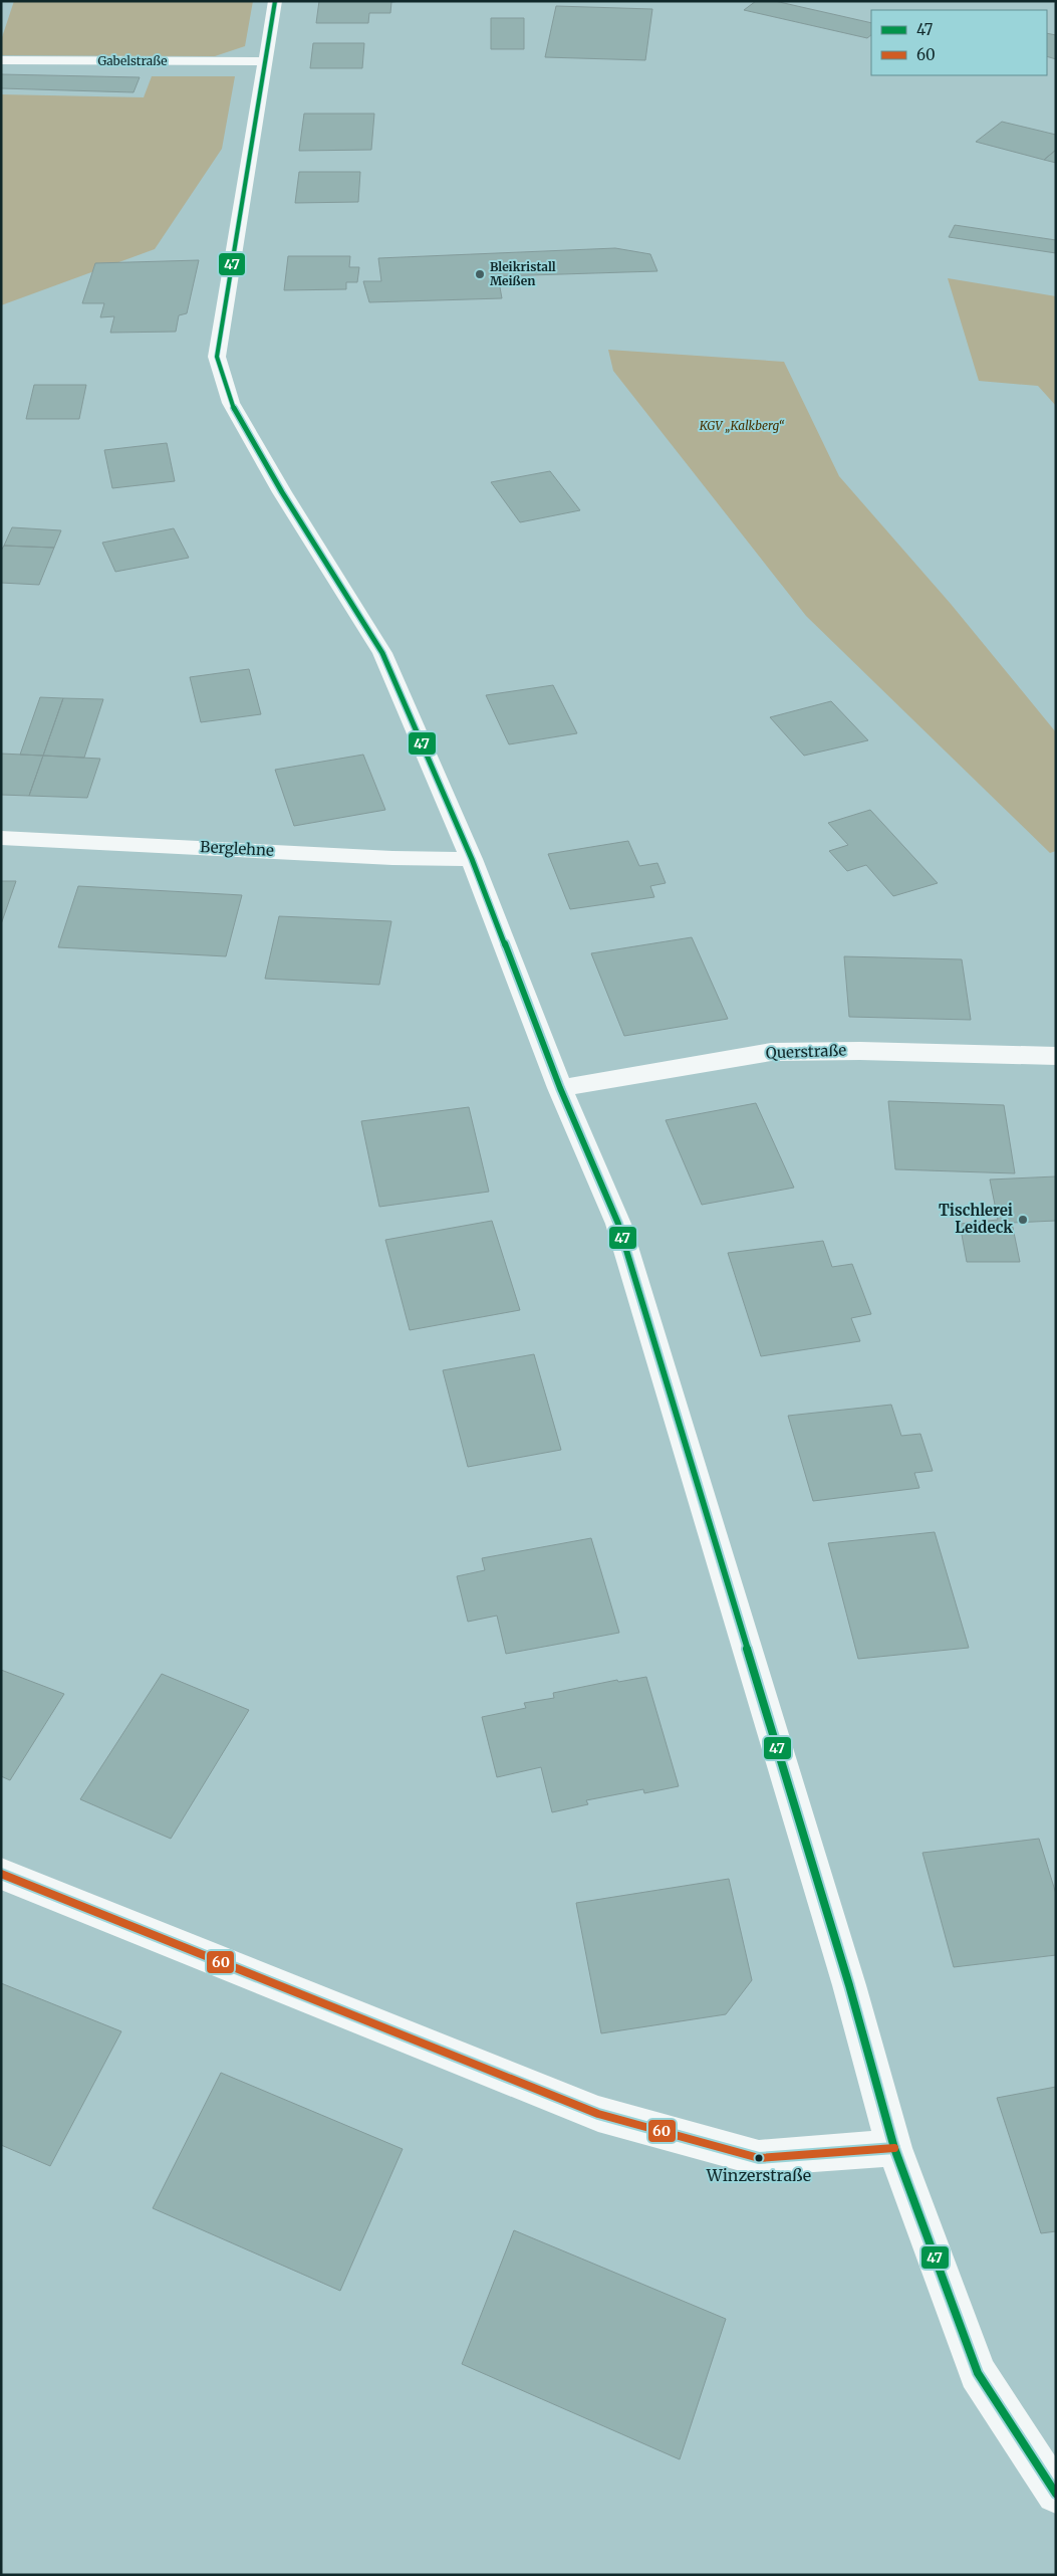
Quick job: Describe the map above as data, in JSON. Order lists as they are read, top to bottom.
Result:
{
  "streets": {
    "street": ["Gabelstraße", "Berglehne", "Querstraße"]
  },
  "parks": ["KGV „Kalkberg“"],
  "places": ["Bleikristall Meißen", "Tischlerei Leideck", "Winzerstraße"],
  "lines": ["transit line 47", "transit line 60"],
  "legend": ["47", "60"]
}
